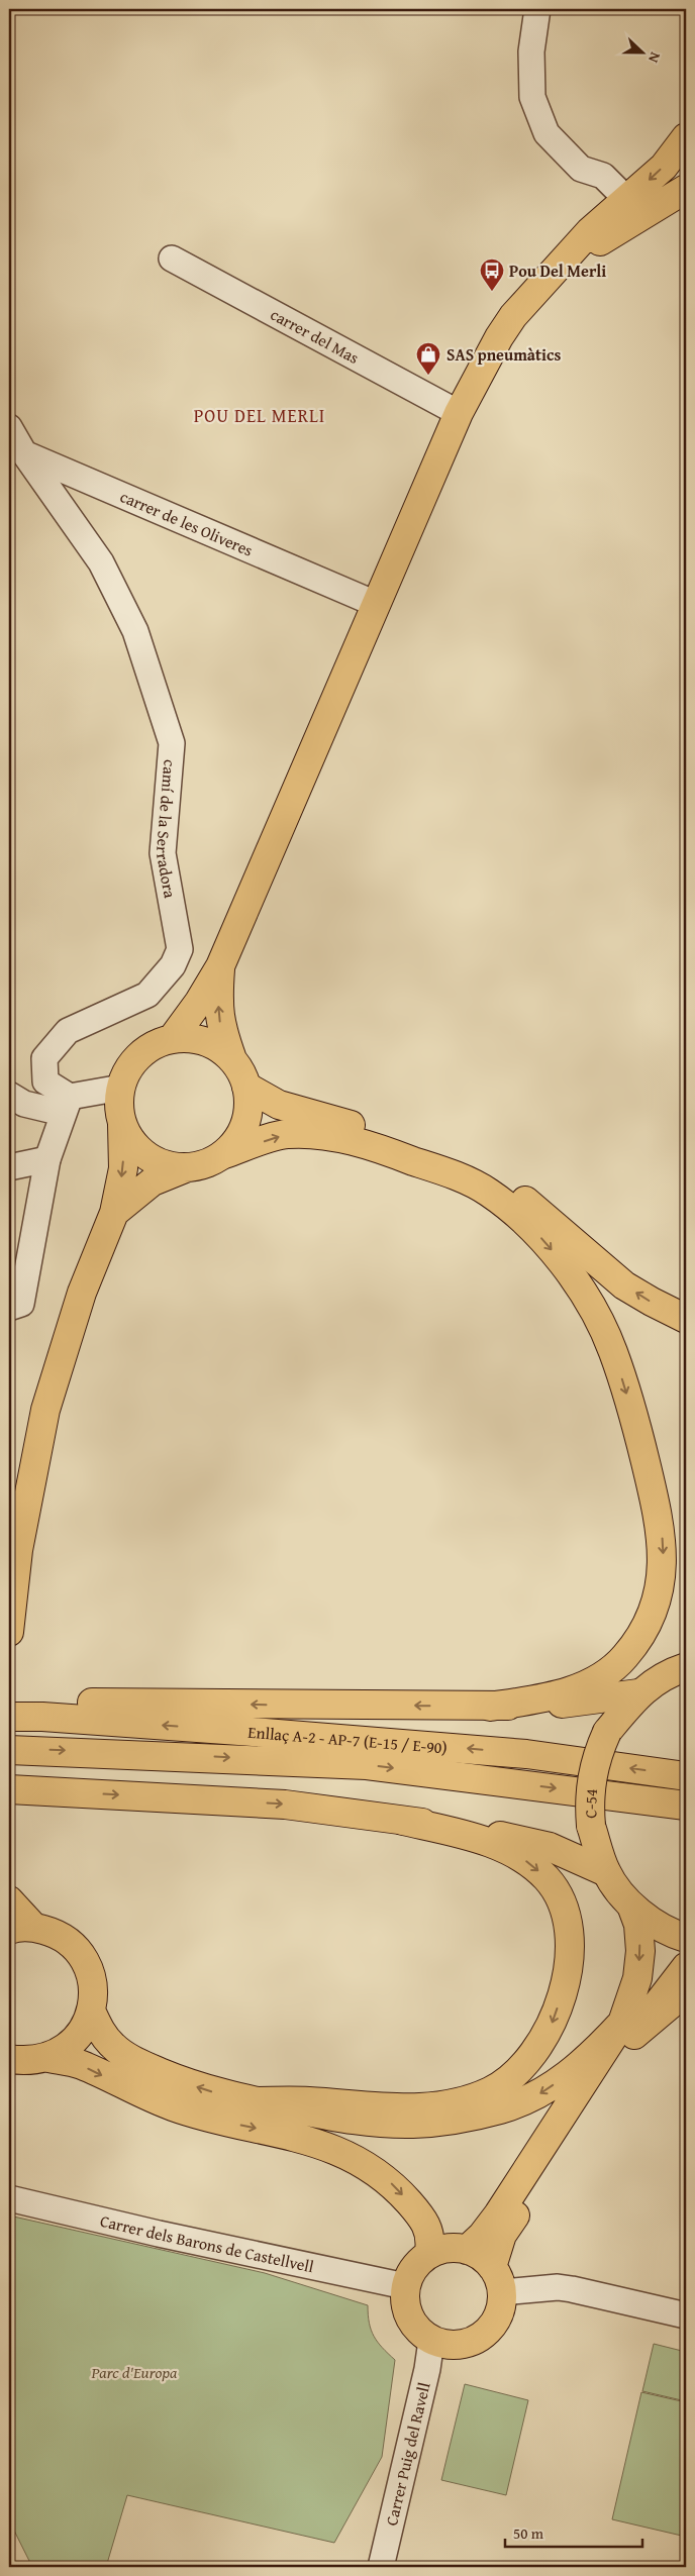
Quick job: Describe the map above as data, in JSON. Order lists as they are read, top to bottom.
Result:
{
  "streets": {
    "main road": ["Enllaç A-2 - AP-7 (E-15 / E-90)", "C-54"],
    "street": [
      "carrer del Mas",
      "carrer de les Oliveres",
      "camí de la Serradora",
      "Carrer dels Barons de Castellvell",
      "Carrer Puig del Ravell"
    ]
  },
  "crossings": [
    ["carrer de les Oliveres", "camí de la Serradora"],
    ["Carrer dels Barons de Castellvell", "Carrer Puig del Ravell"]
  ],
  "districts": ["POU DEL MERLI"],
  "parks": ["Parc d'Europa"],
  "places": {
    "bus stop": ["Pou Del Merli"],
    "shop": ["SAS pneumàtics"]
  },
  "scale_bar": "50 m",
  "north": "right"
}
